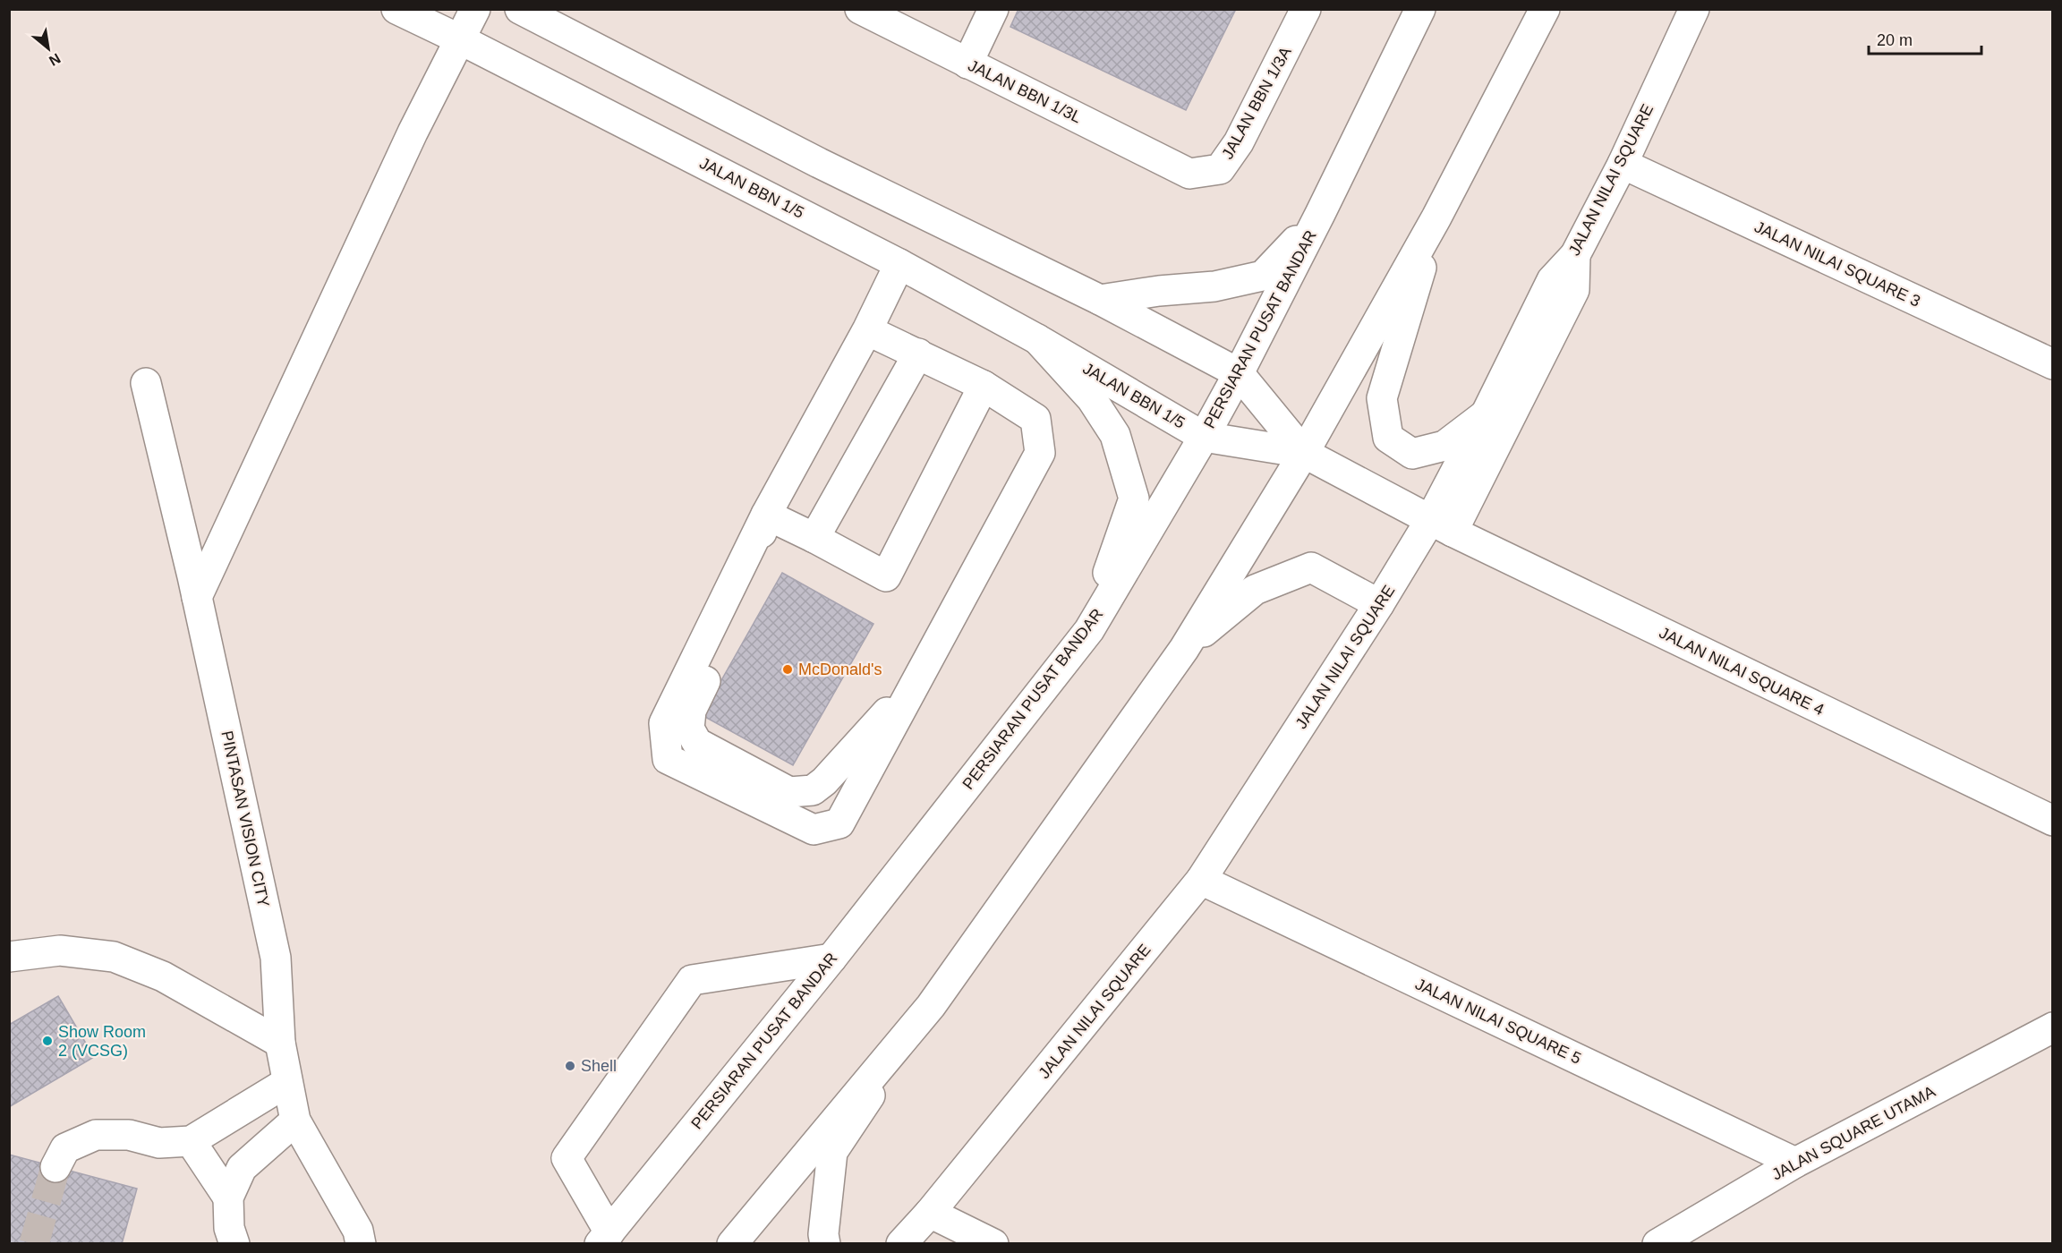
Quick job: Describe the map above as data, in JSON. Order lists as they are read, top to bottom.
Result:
{
  "streets": {
    "street": [
      "JALAN BBN 1/3L",
      "JALAN BBN 1/3A",
      "JALAN NILAI SQUARE",
      "JALAN BBN 1/5",
      "JALAN NILAI SQUARE 3",
      "PERSIARAN PUSAT BANDAR",
      "JALAN NILAI SQUARE 4",
      "PINTASAN VISION CITY",
      "JALAN NILAI SQUARE 5",
      "JALAN SQUARE UTAMA"
    ]
  },
  "crossings": [
    ["JALAN BBN 1/3L", "JALAN BBN 1/3A"],
    ["JALAN NILAI SQUARE", "JALAN NILAI SQUARE 3"],
    ["JALAN NILAI SQUARE", "JALAN NILAI SQUARE 4"],
    ["JALAN NILAI SQUARE", "JALAN NILAI SQUARE 5"],
    ["JALAN BBN 1/5", "PERSIARAN PUSAT BANDAR"],
    ["JALAN BBN 1/5", "JALAN NILAI SQUARE 4"],
    ["JALAN NILAI SQUARE 5", "JALAN SQUARE UTAMA"]
  ],
  "places": ["McDonald's", "Show Room 2 (VCSG)", "Shell"],
  "scale_bar": "20 m",
  "north": "bottom right"
}
